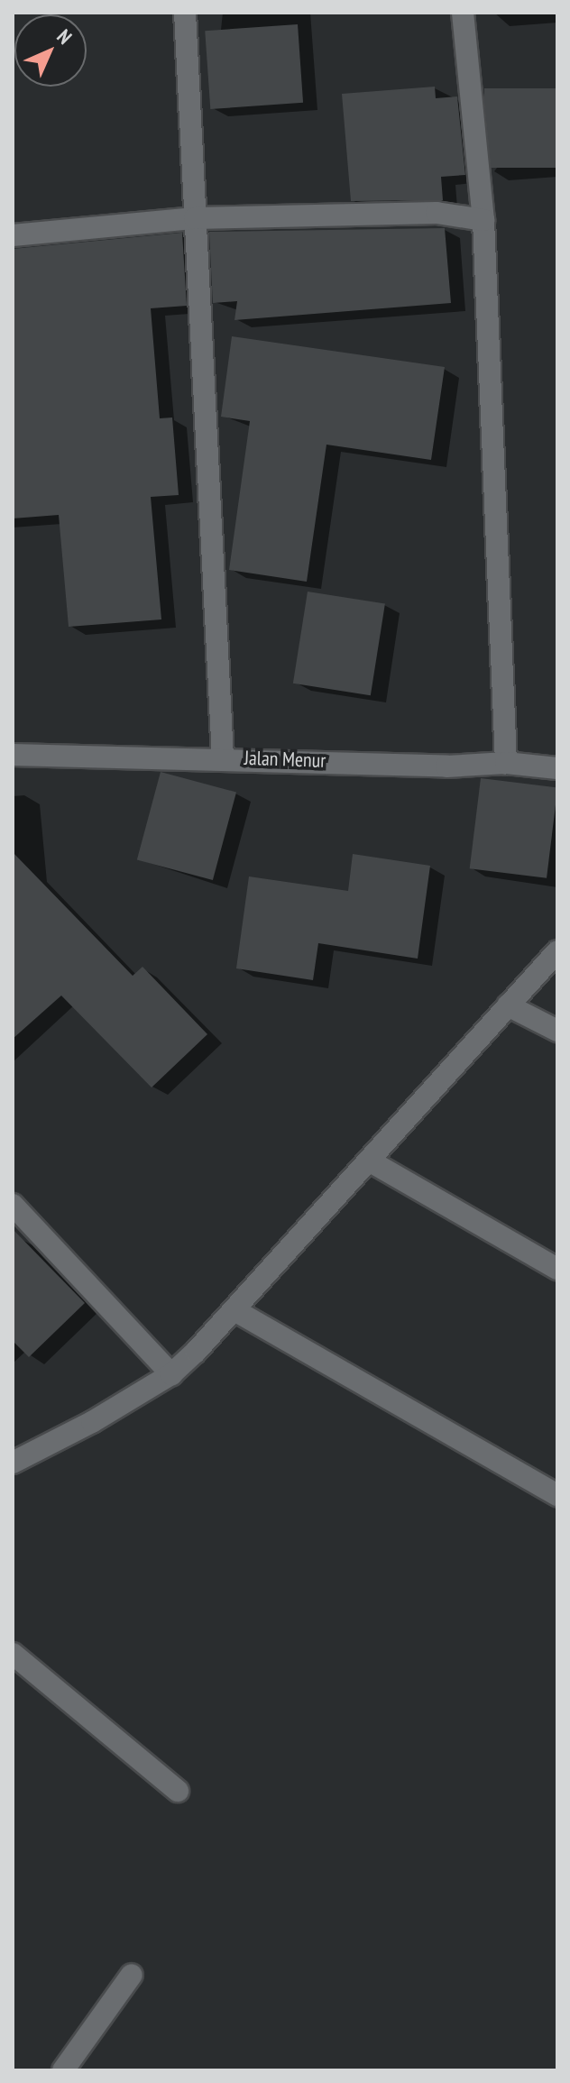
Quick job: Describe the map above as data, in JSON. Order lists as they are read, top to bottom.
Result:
{
  "streets": {
    "street": ["Jalan Menur"]
  },
  "north": "top right"
}
